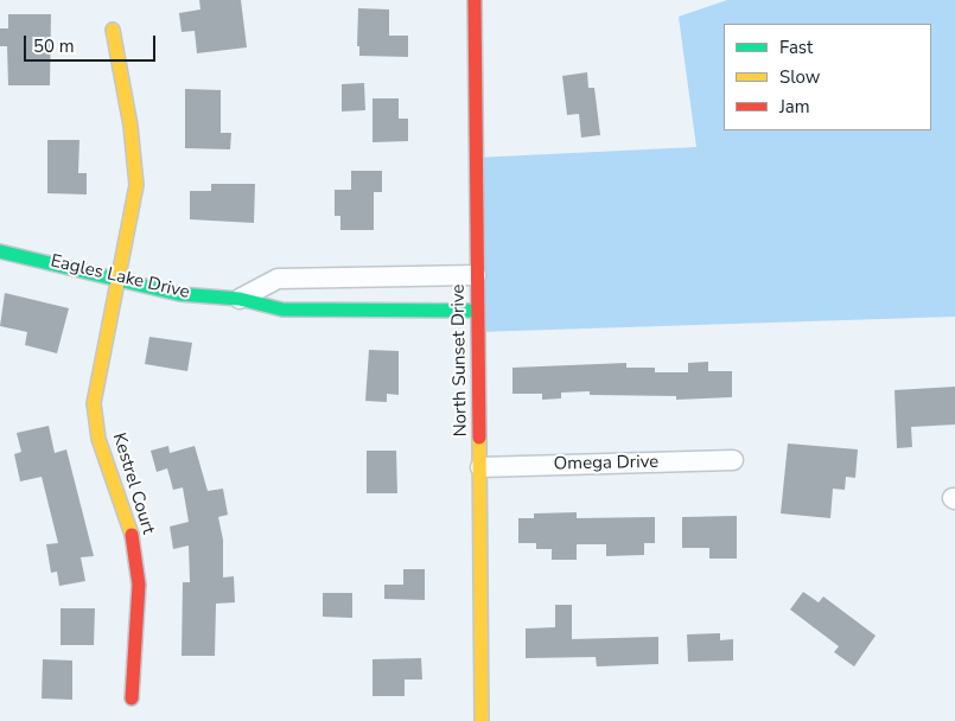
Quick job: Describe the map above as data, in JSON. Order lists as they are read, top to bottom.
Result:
{
  "streets": {
    "street": [
      "Eagles Lake Drive",
      "North Sunset Drive",
      "Omega Drive",
      "Kestrel Court"
    ]
  },
  "crossings": [
    ["Eagles Lake Drive", "North Sunset Drive"],
    ["Eagles Lake Drive", "Kestrel Court"],
    ["North Sunset Drive", "Omega Drive"]
  ],
  "legend": ["Fast", "Slow", "Jam"],
  "scale_bar": "50 m"
}
